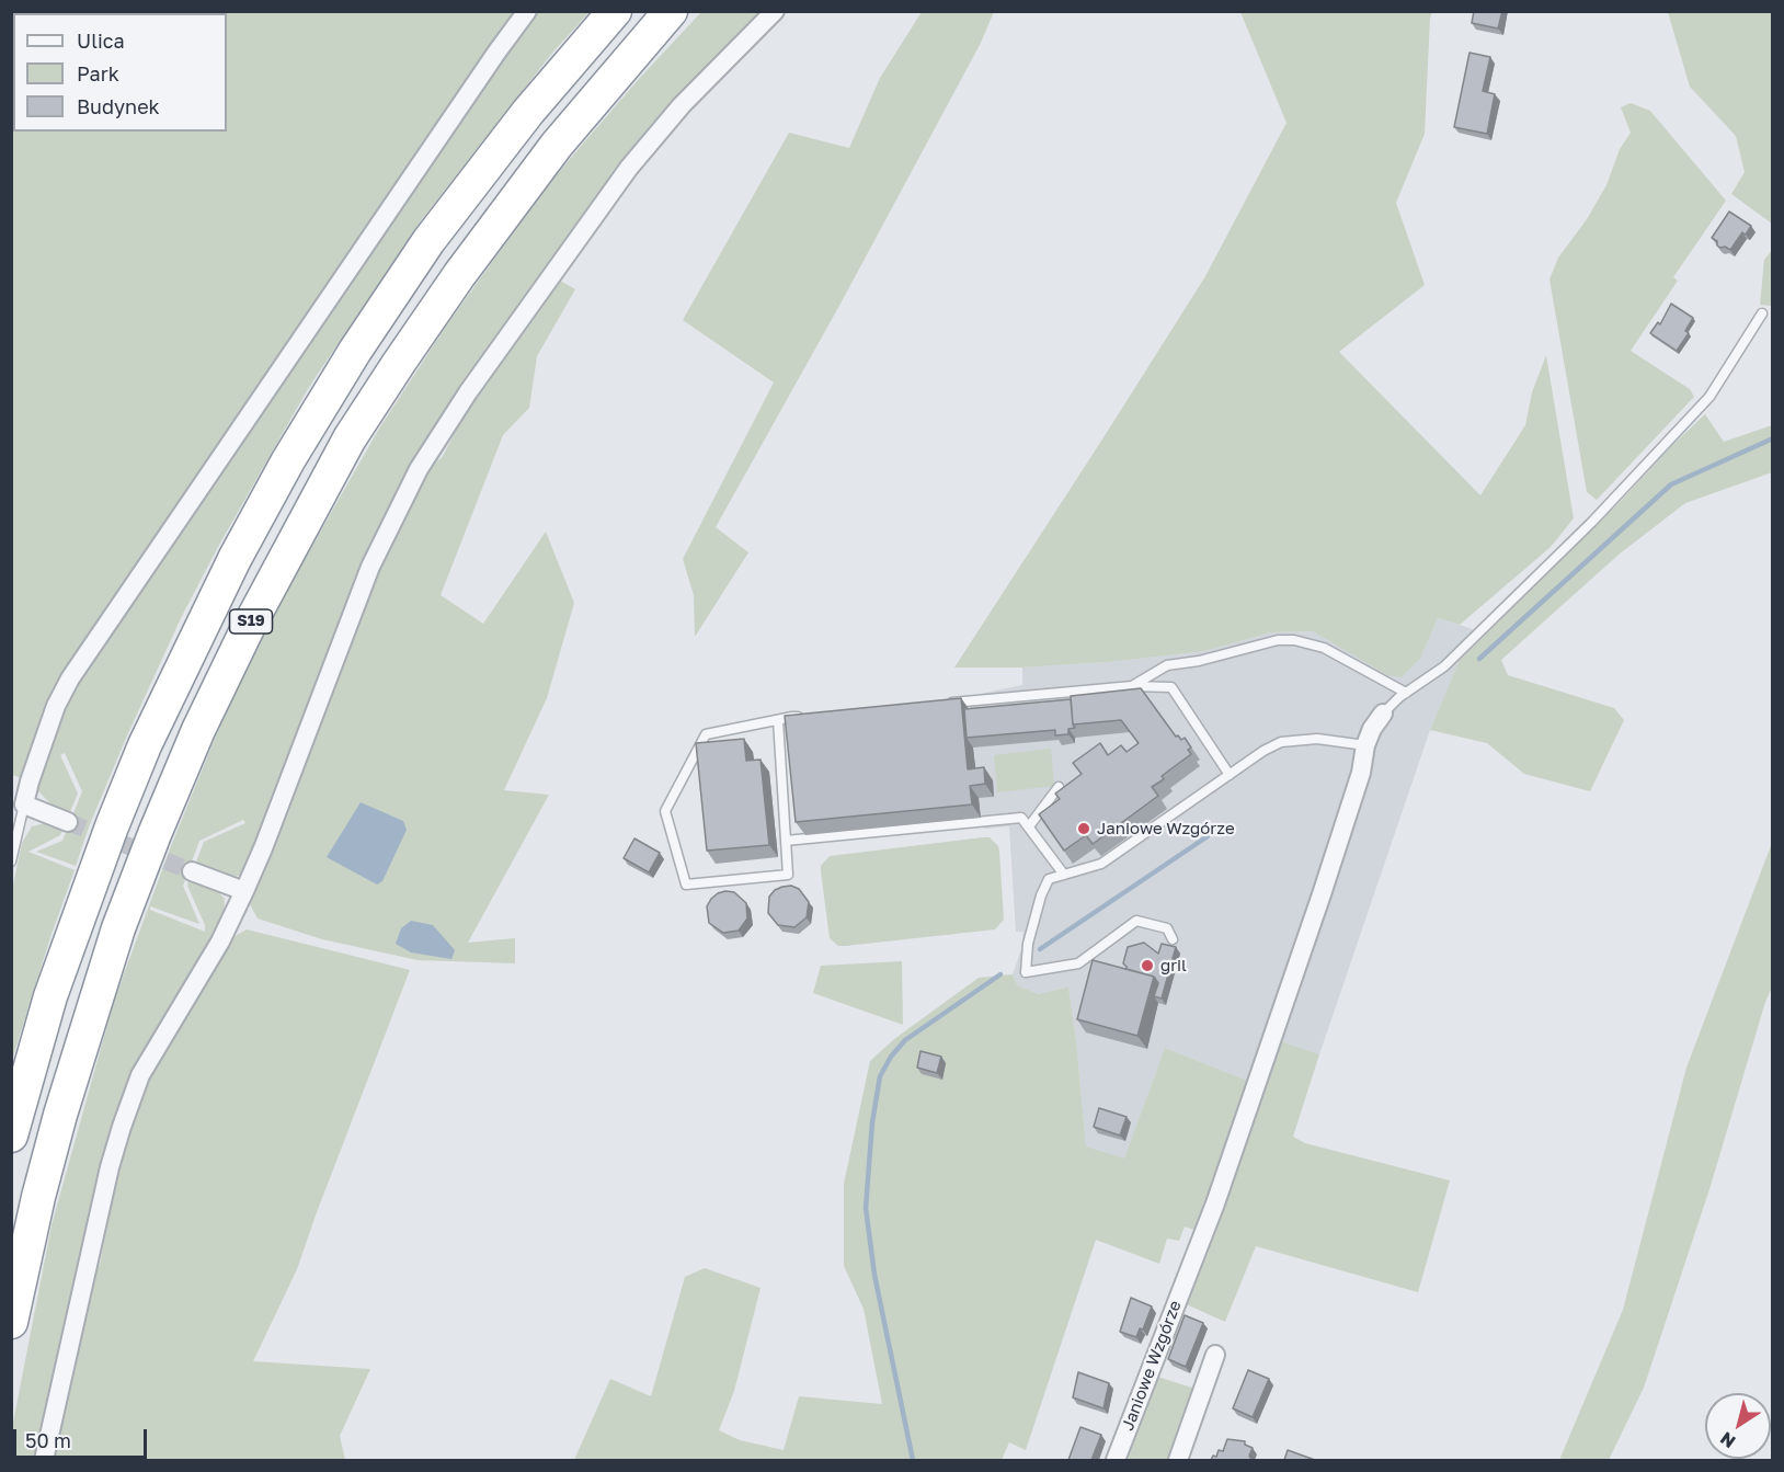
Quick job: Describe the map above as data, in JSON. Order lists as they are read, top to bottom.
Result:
{
  "streets": {
    "highway": ["S19"],
    "street": ["Janiowe Wzgórze"]
  },
  "places": ["Janiowe Wzgórze", "gril"],
  "legend": ["Ulica", "Park", "Budynek"],
  "scale_bar": "50 m",
  "north": "bottom left"
}
